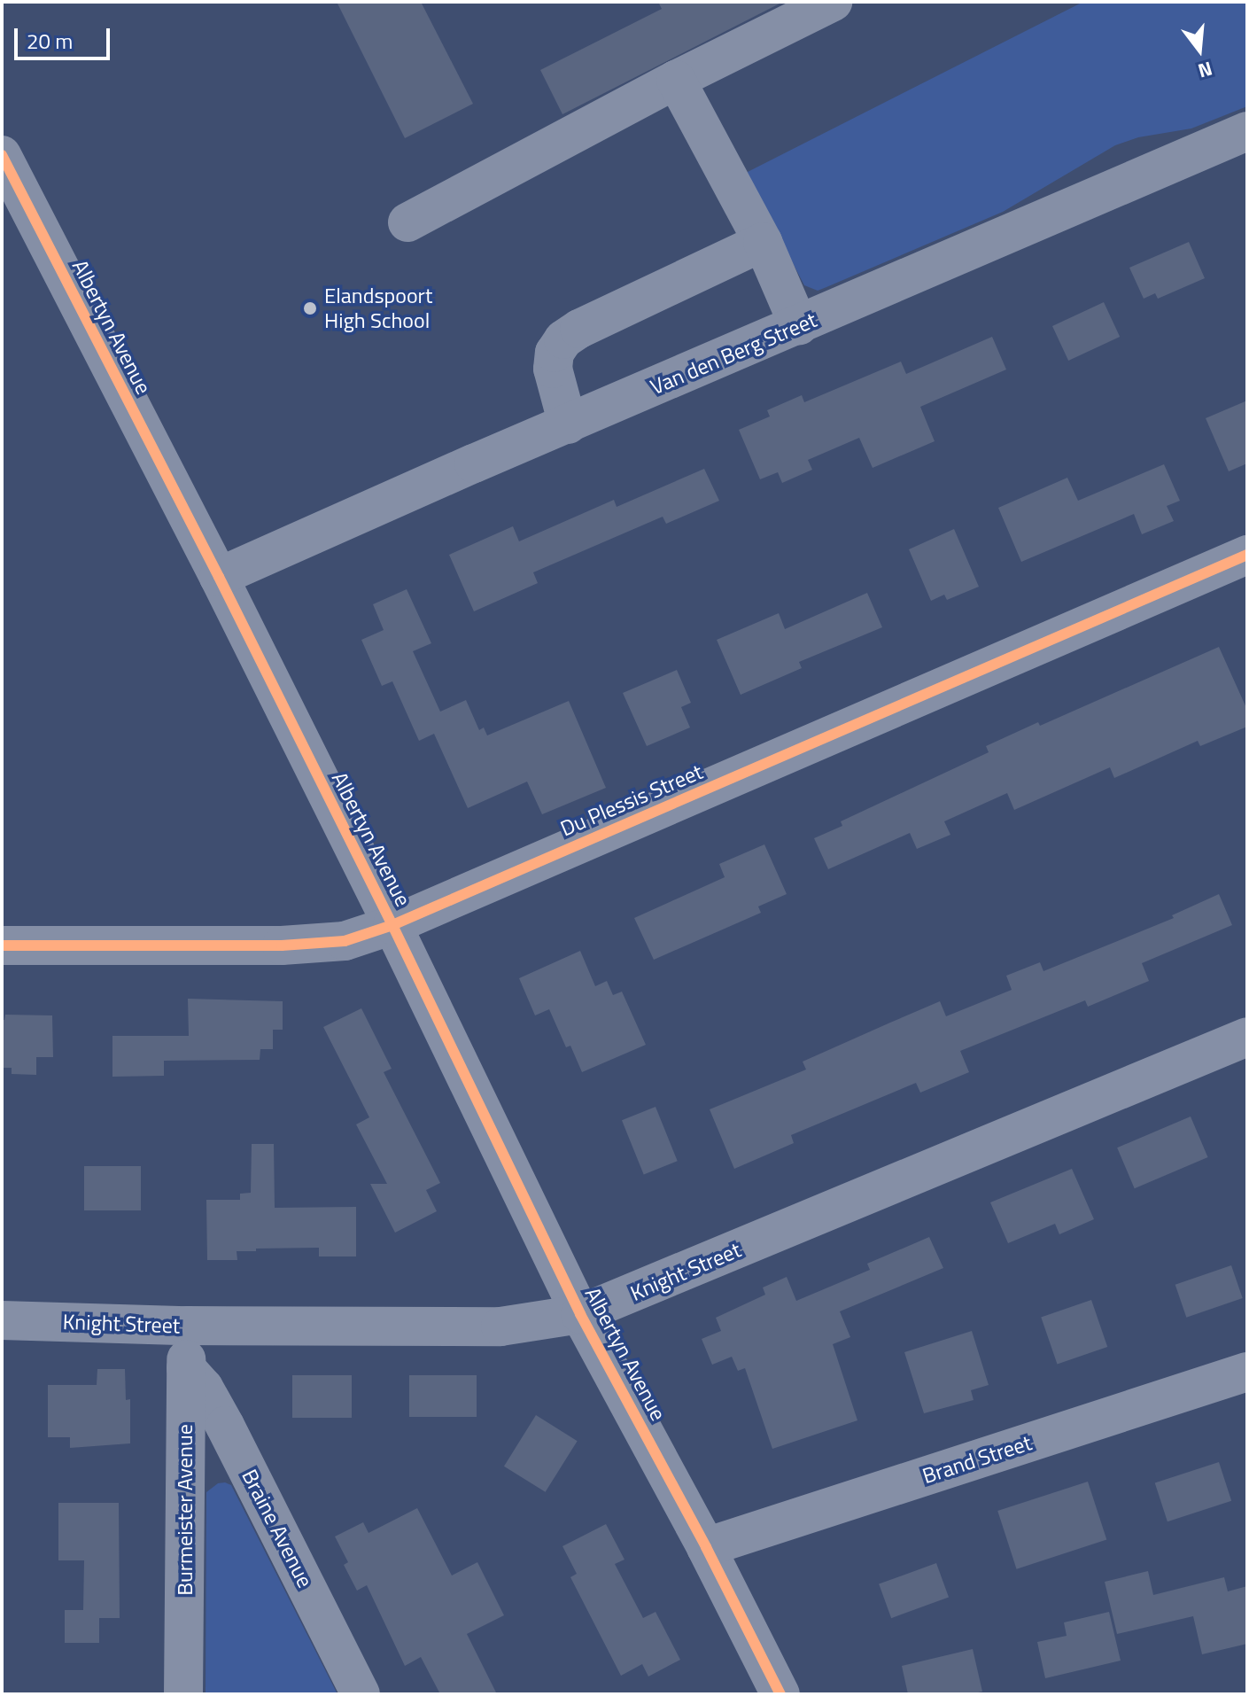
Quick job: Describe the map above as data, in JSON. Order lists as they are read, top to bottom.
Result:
{
  "streets": {
    "street": [
      "Albertyn Avenue",
      "Van den Berg Street",
      "Du Plessis Street",
      "Knight Street",
      "Brand Street",
      "Burmeister Avenue",
      "Braine Avenue"
    ]
  },
  "crossings": [
    ["Albertyn Avenue", "Van den Berg Street"],
    ["Albertyn Avenue", "Du Plessis Street"],
    ["Albertyn Avenue", "Knight Street"],
    ["Albertyn Avenue", "Brand Street"],
    ["Knight Street", "Burmeister Avenue"],
    ["Burmeister Avenue", "Braine Avenue"]
  ],
  "places": ["Elandspoort High School"],
  "scale_bar": "20 m",
  "north": "bottom"
}
